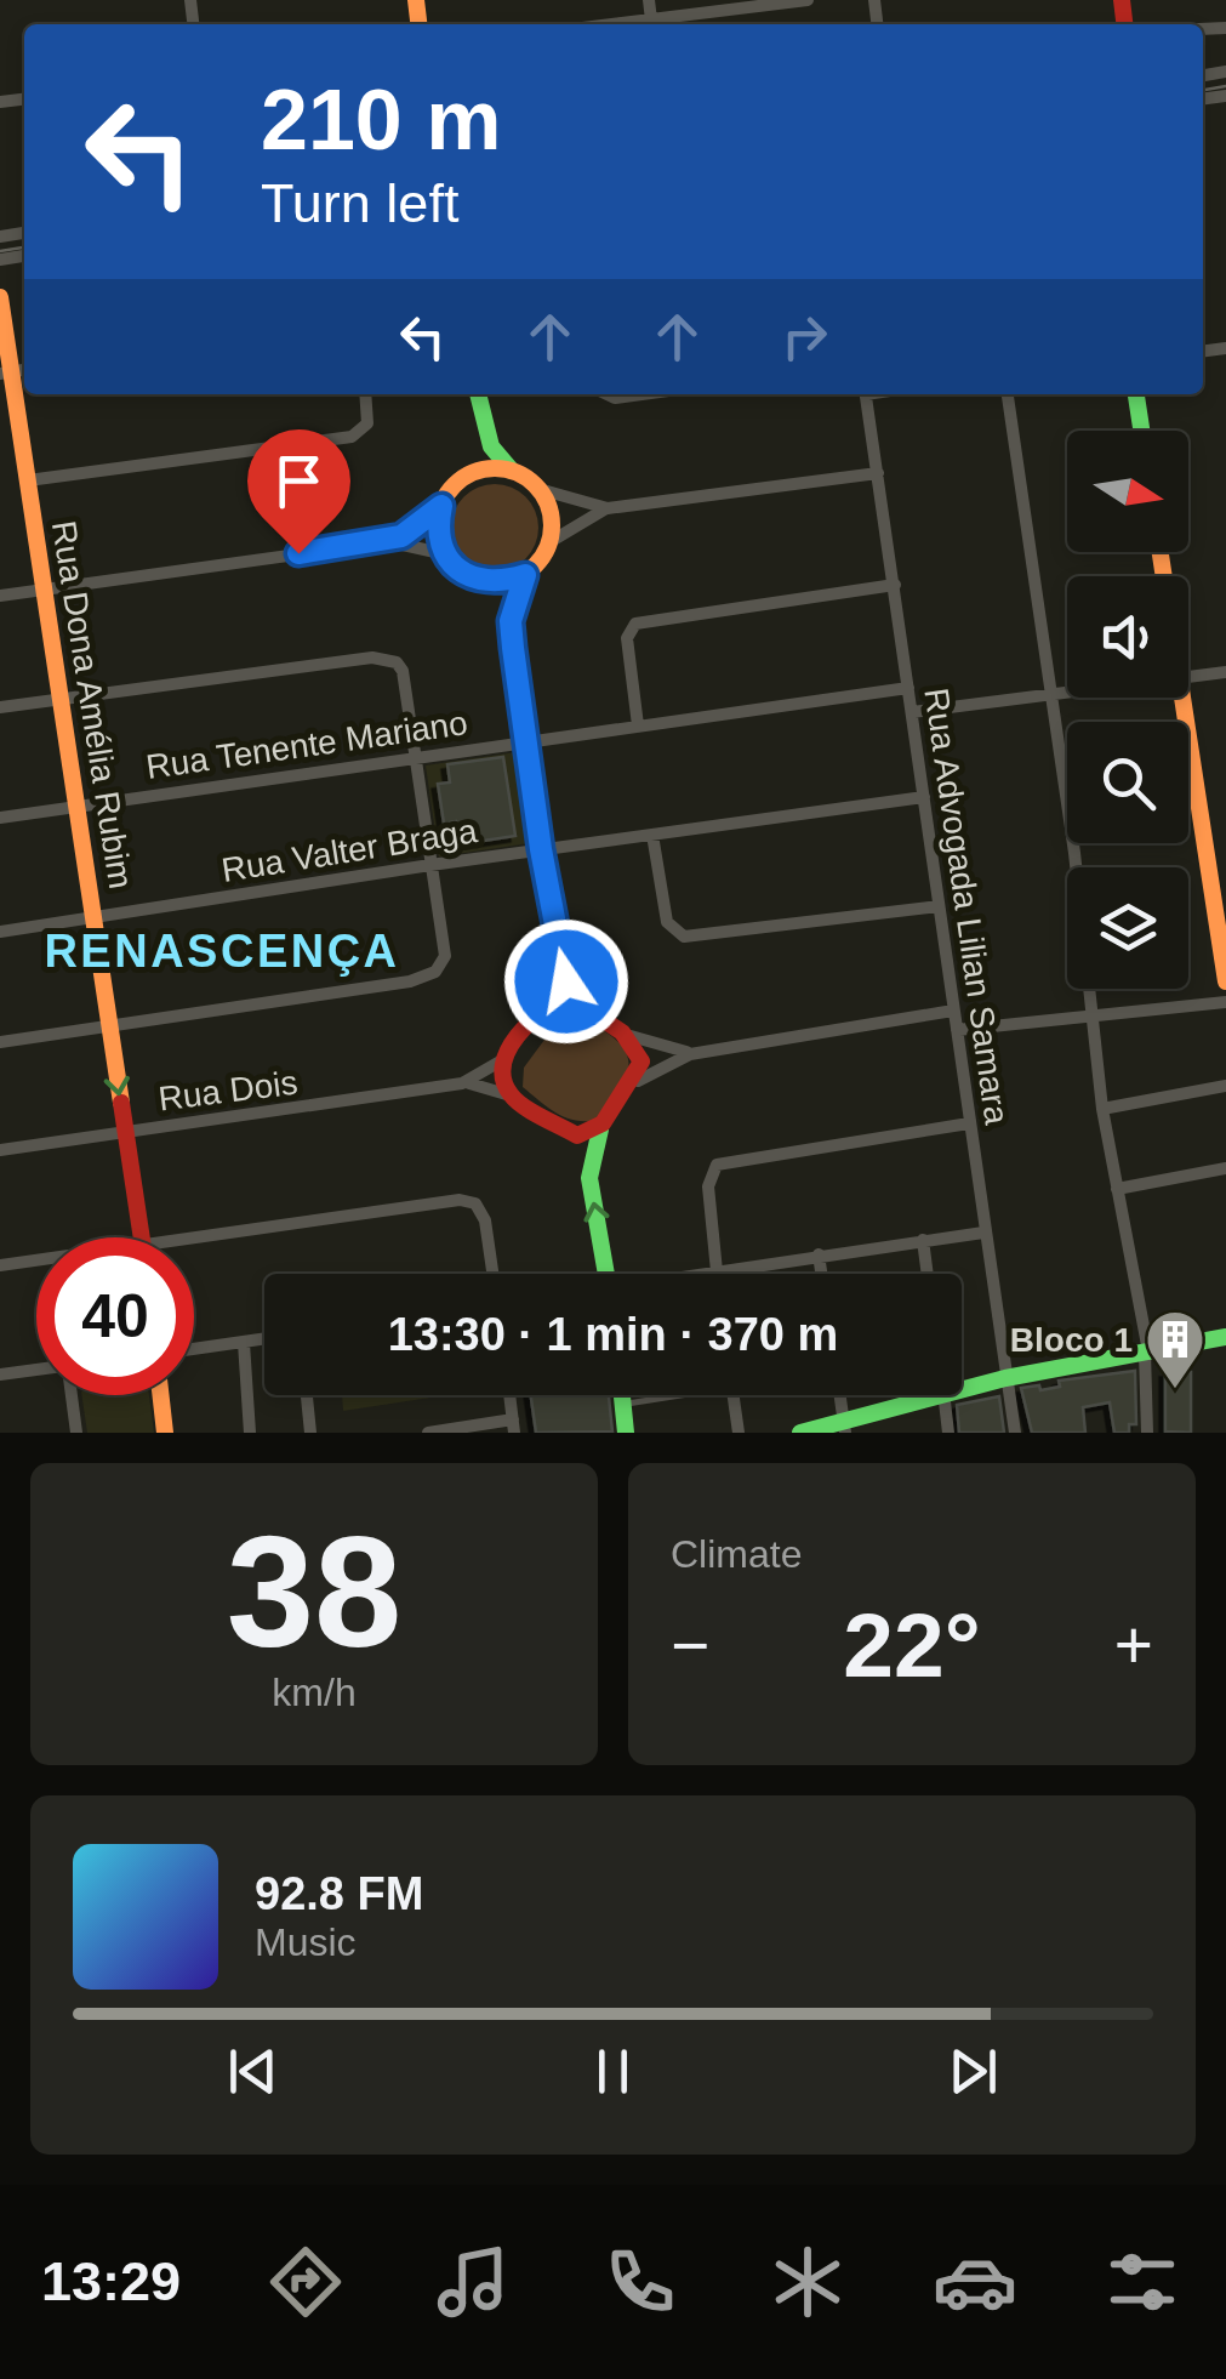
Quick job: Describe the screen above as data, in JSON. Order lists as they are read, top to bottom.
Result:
{
  "streets": {
    "street": [
      "Rua Dona Amélia Rubim",
      "Rua Tenente Mariano",
      "Rua Valter Braga",
      "Rua Advogada Lilian Samara",
      "Rua Dois"
    ]
  },
  "crossings": [
    ["Rua Dona Amélia Rubim", "Rua Tenente Mariano"],
    ["Rua Dona Amélia Rubim", "Rua Valter Braga"],
    ["Rua Dona Amélia Rubim", "Rua Dois"],
    ["Rua Tenente Mariano", "Rua Advogada Lilian Samara"],
    ["Rua Valter Braga", "Rua Advogada Lilian Samara"]
  ],
  "districts": ["RENASCENÇA"],
  "places": {
    "building": ["Bloco 1"]
  },
  "north": "right",
  "page": {
    "turn": ["210 m", "Turn left"],
    "limit": "40",
    "trip": "13:30 · 1 min · 370 m",
    "tile": [
      ["38", "km/h"],
      "Climate"
    ],
    "heat": ["−", "22°", "+"],
    "song": ["92.8 FM", "Music"],
    "tabs": "13:29"
  }
}
